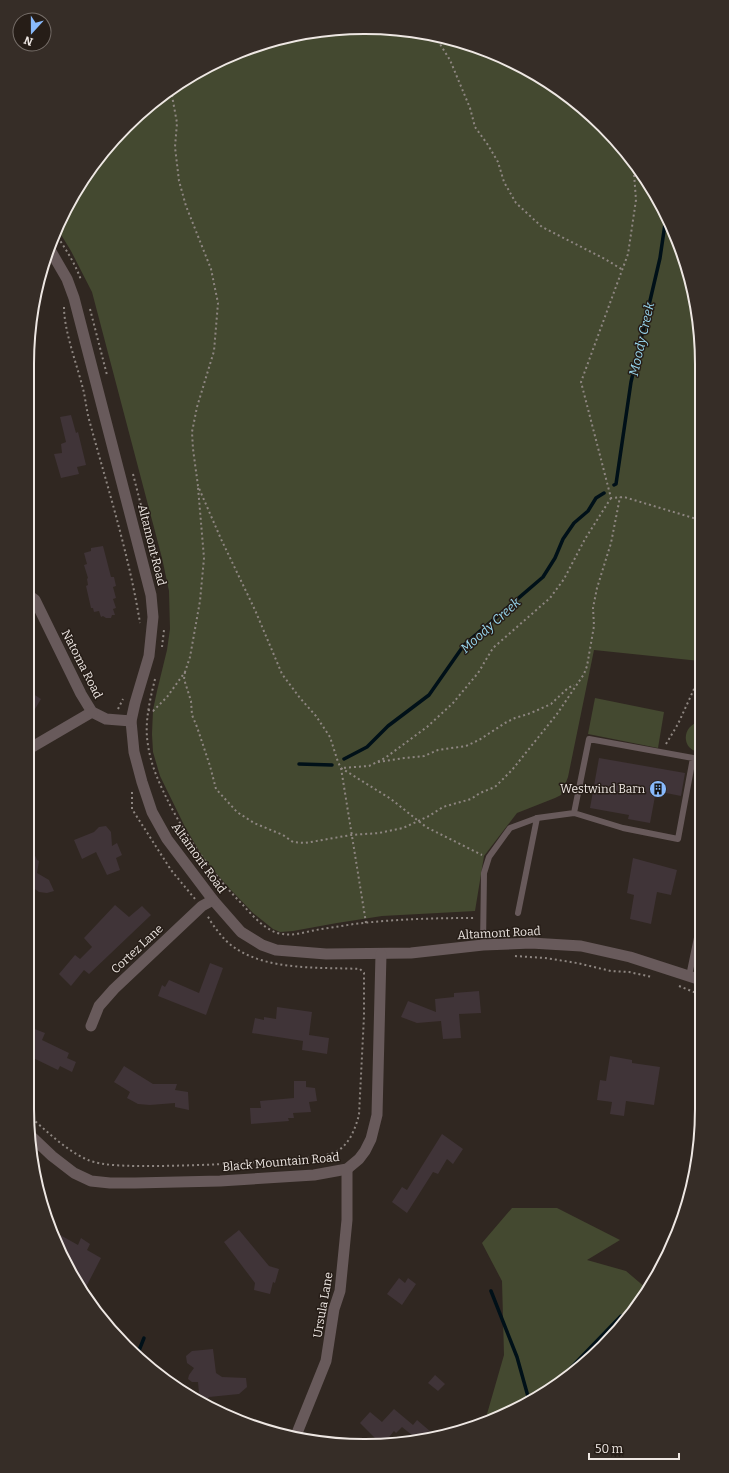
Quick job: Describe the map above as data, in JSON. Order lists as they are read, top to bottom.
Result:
{
  "streets": {
    "street": [
      "Altamont Road",
      "Natoma Road",
      "Cortez Lane",
      "Black Mountain Road",
      "Ursula Lane"
    ]
  },
  "crossings": [
    ["Altamont Road", "Natoma Road"],
    ["Altamont Road", "Cortez Lane"],
    ["Altamont Road", "Black Mountain Road"],
    ["Black Mountain Road", "Ursula Lane"]
  ],
  "water": ["Moody Creek"],
  "places": {
    "building": ["Westwind Barn"]
  },
  "scale_bar": "50 m",
  "north": "bottom"
}
